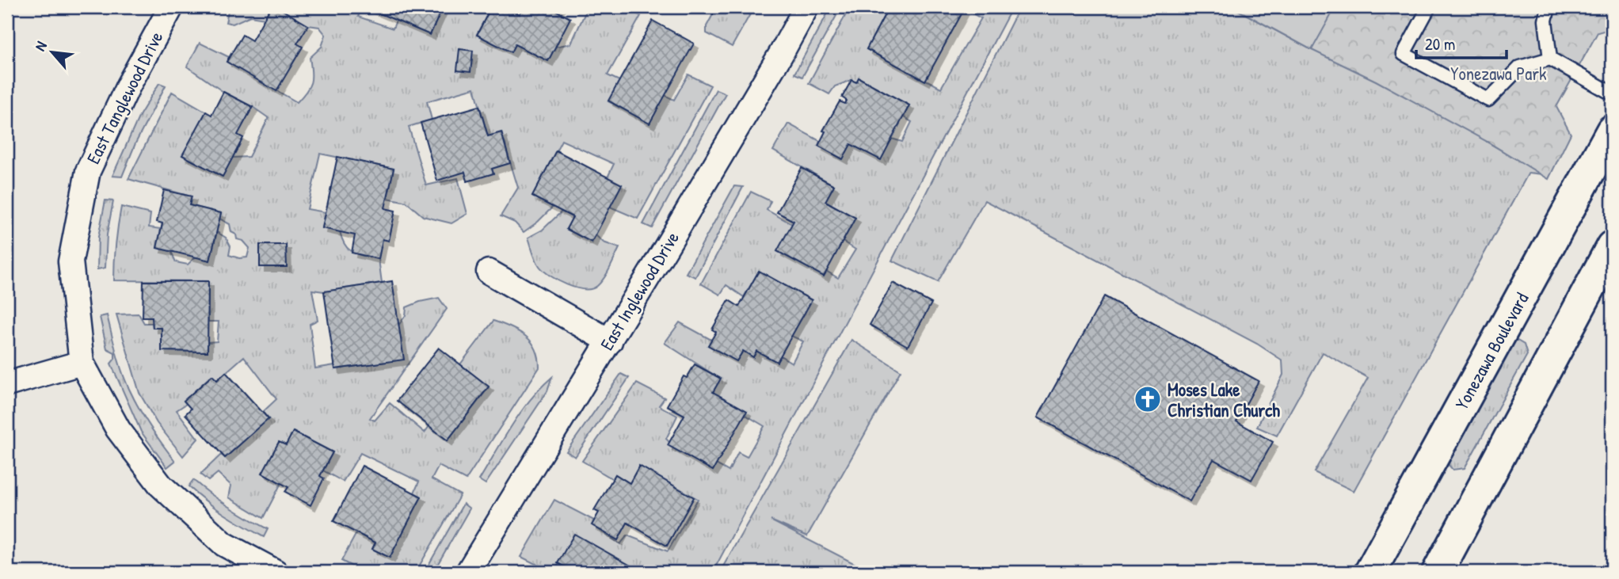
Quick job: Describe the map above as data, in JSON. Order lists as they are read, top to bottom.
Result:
{
  "streets": {
    "street": ["East Tanglewood Drive", "East Inglewood Drive", "Yonezawa Boulevard"]
  },
  "parks": ["Yonezawa Park"],
  "places": {
    "church": ["Moses Lake Christian Church"]
  },
  "scale_bar": "20 m",
  "north": "top left"
}
